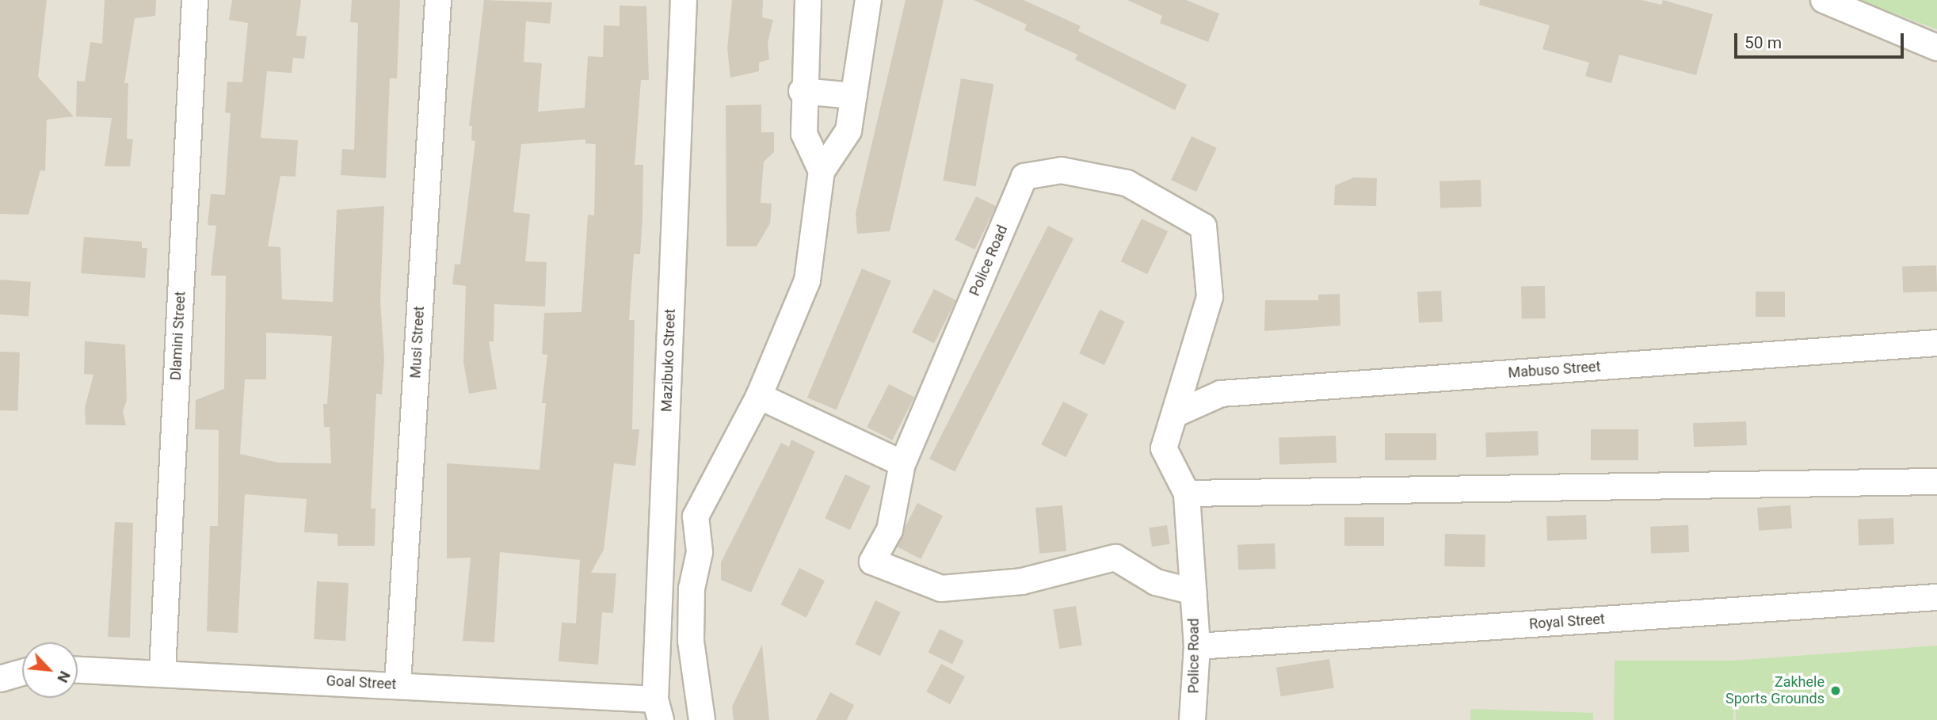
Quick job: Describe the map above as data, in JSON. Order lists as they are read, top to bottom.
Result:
{
  "streets": {
    "street": [
      "Police Road",
      "Dlamini Street",
      "Musi Street",
      "Mazibuko Street",
      "Mabuso Street",
      "Royal Street",
      "Goal Street"
    ]
  },
  "crossings": [
    ["Police Road", "Mabuso Street"],
    ["Police Road", "Royal Street"],
    ["Dlamini Street", "Goal Street"],
    ["Musi Street", "Goal Street"],
    ["Mazibuko Street", "Goal Street"]
  ],
  "places": ["Zakhele Sports Grounds"],
  "scale_bar": "50 m",
  "north": "bottom right"
}
